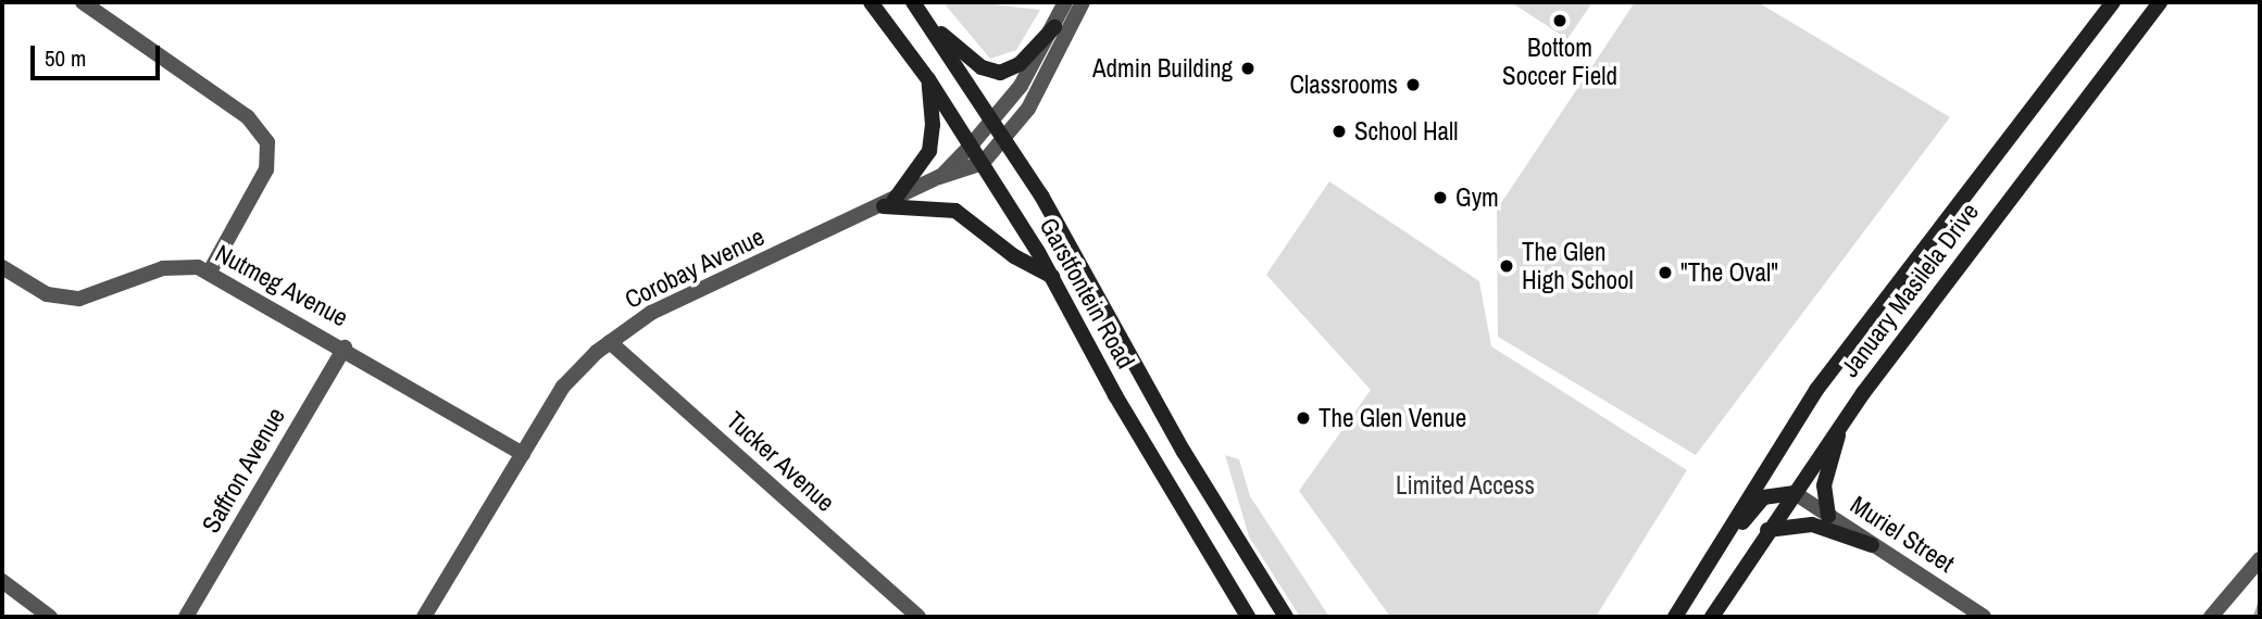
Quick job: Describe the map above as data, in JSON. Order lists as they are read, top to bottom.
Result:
{
  "streets": {
    "main road": ["January Masilela Drive", "Garstfontein Road"],
    "street": [
      "Corobay Avenue",
      "Nutmeg Avenue",
      "Tucker Avenue",
      "Saffron Avenue",
      "Muriel Street"
    ]
  },
  "crossings": [
    ["Corobay Avenue", "Nutmeg Avenue"],
    ["Corobay Avenue", "Garstfontein Road"],
    ["Corobay Avenue", "Tucker Avenue"],
    ["Nutmeg Avenue", "Saffron Avenue"],
    ["January Masilela Drive", "Muriel Street"]
  ],
  "parks": ["Limited Access"],
  "places": [
    "Bottom Soccer Field",
    "Admin Building",
    "Classrooms",
    "School Hall",
    "Gym",
    "The Glen High School",
    "\"The Oval\"",
    "The Glen Venue"
  ],
  "scale_bar": "50 m"
}
